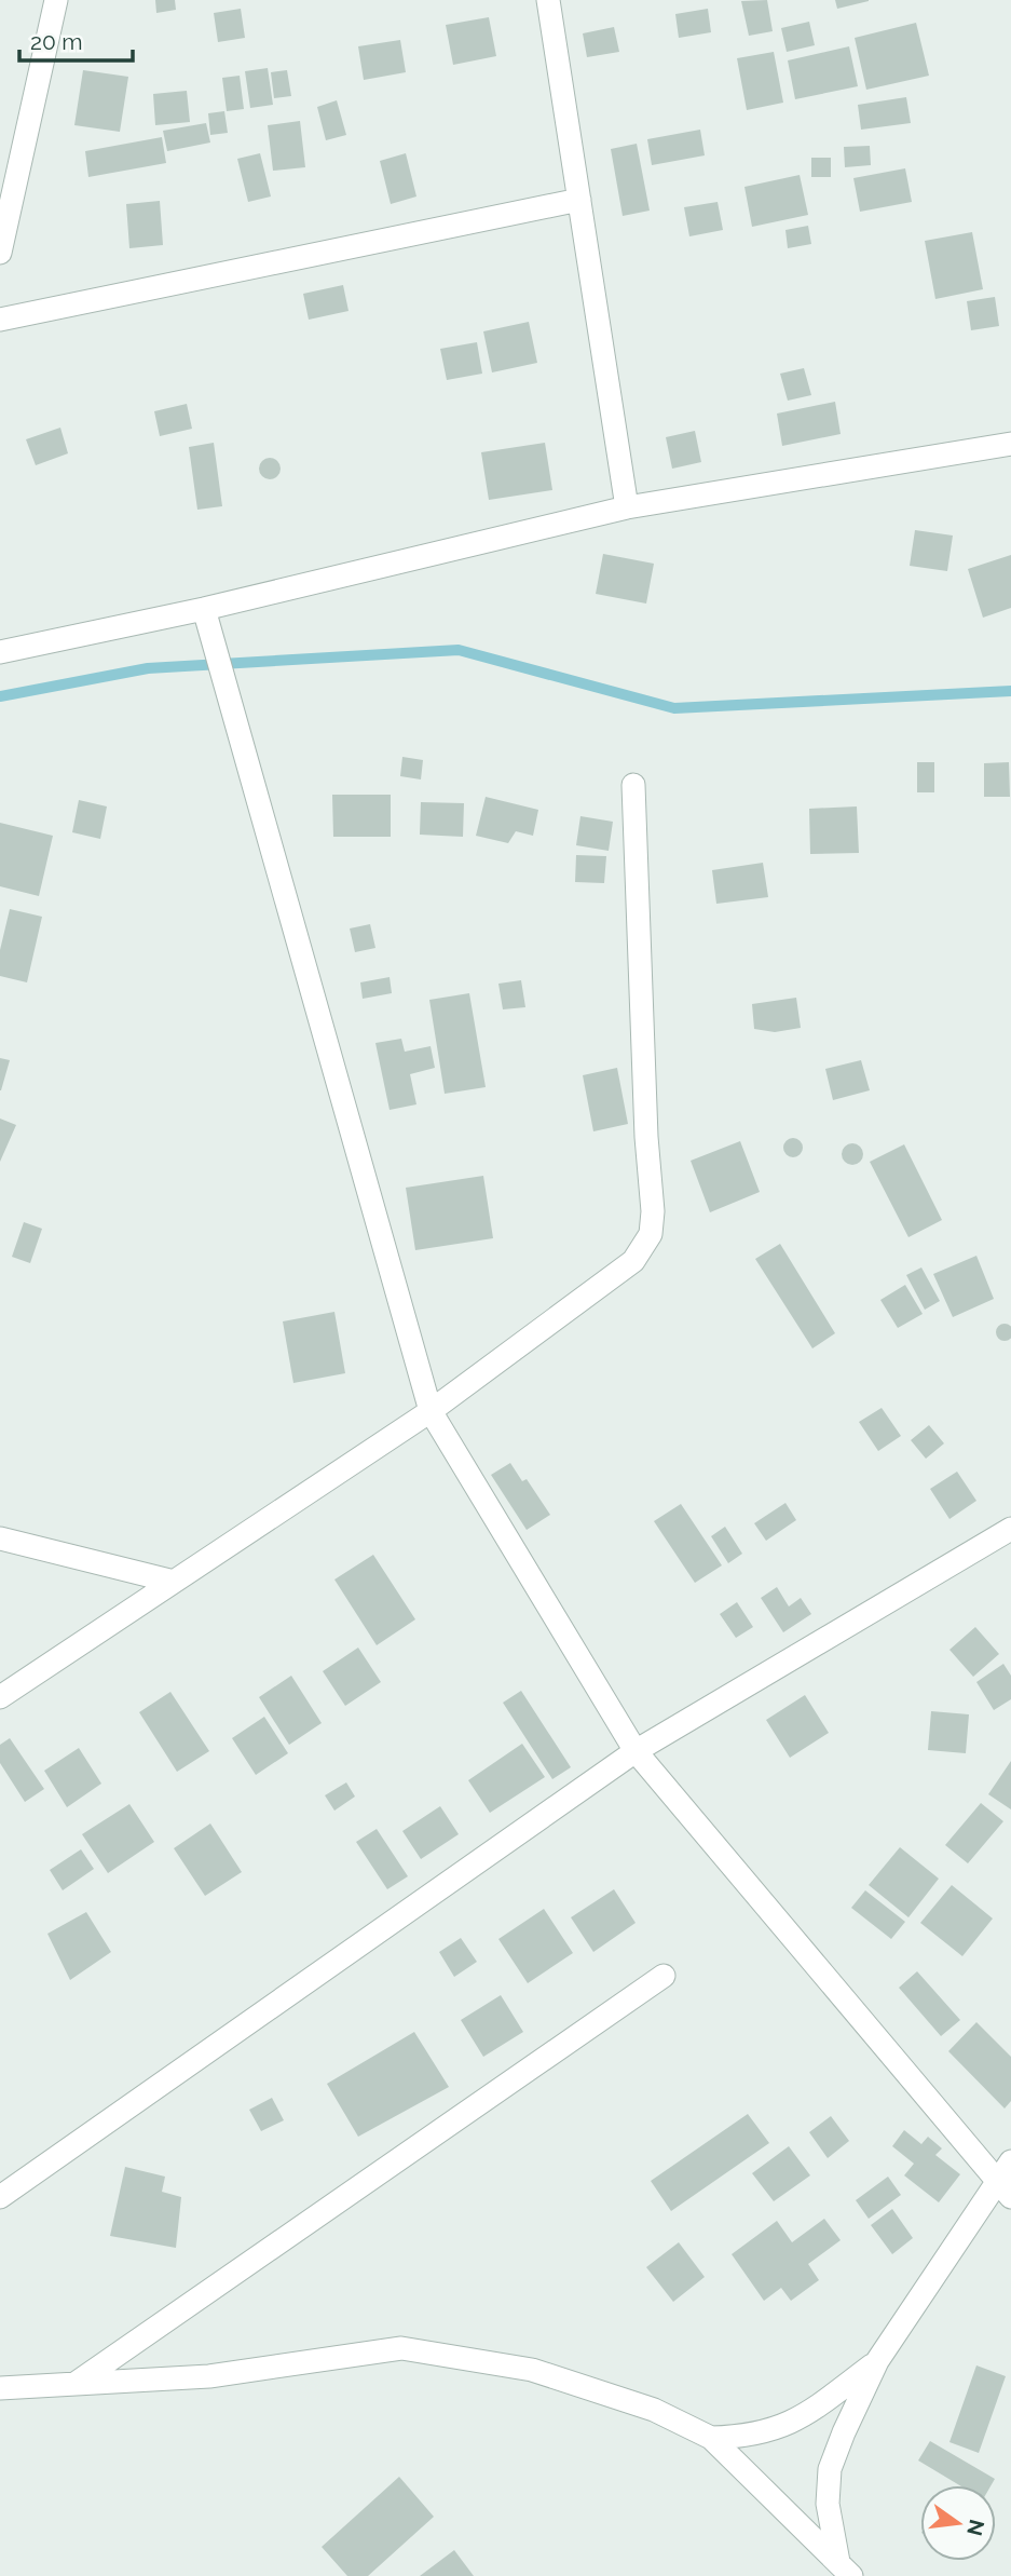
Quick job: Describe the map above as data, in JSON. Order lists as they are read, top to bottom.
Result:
{
  "scale_bar": "20 m",
  "north": "right"
}
